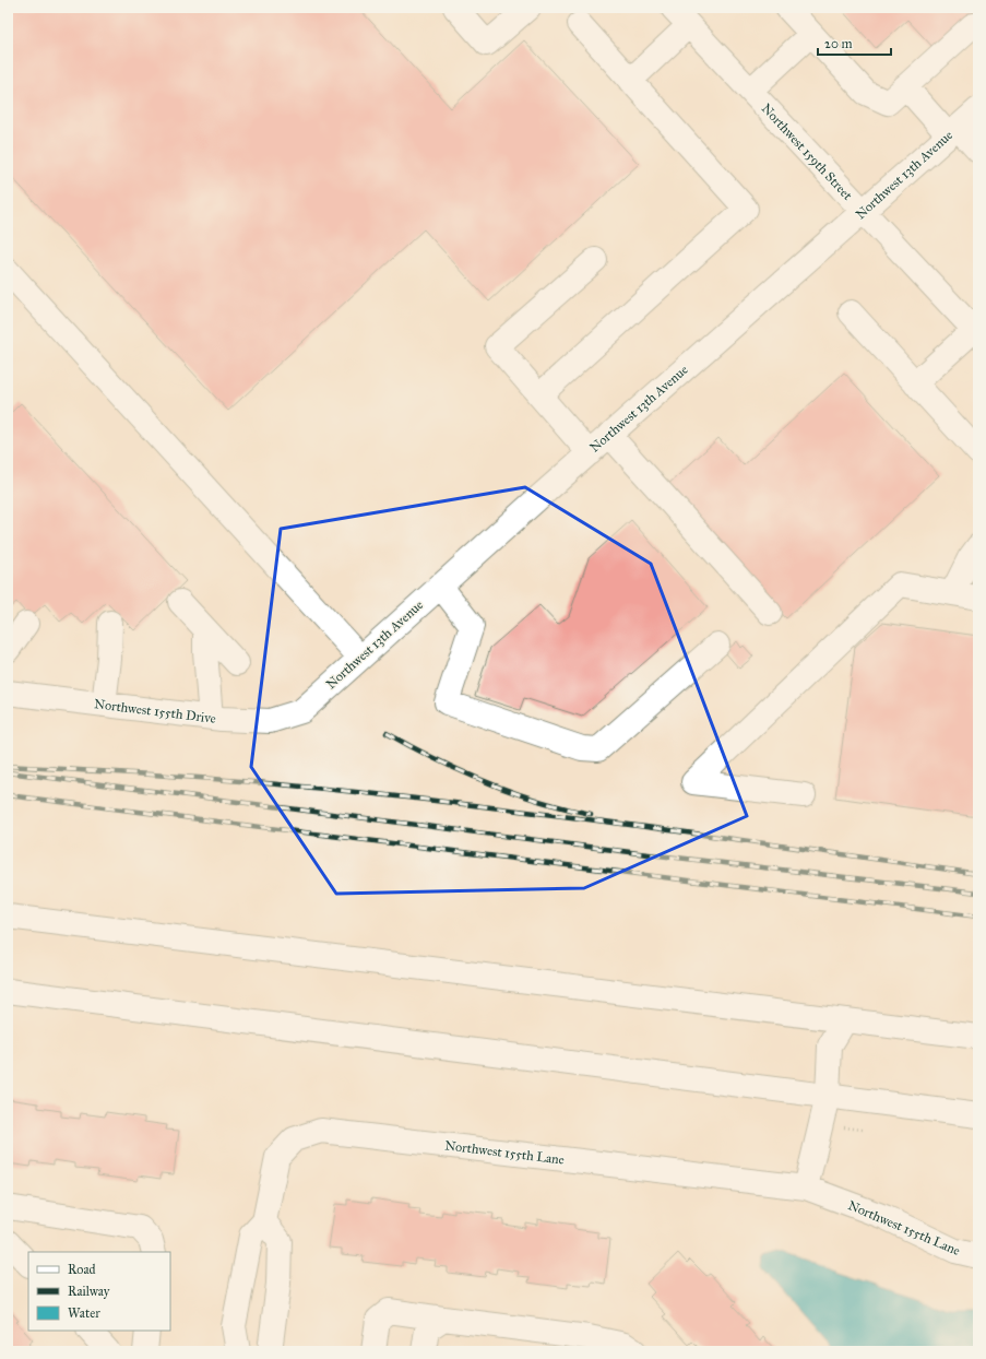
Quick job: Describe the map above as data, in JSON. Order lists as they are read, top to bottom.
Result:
{
  "streets": {
    "street": [
      "Northwest 159th Street",
      "Northwest 13th Avenue",
      "Northwest 155th Drive",
      "Northwest 155th Lane"
    ]
  },
  "crossings": [
    ["Northwest 159th Street", "Northwest 13th Avenue"],
    ["Northwest 13th Avenue", "Northwest 155th Drive"]
  ],
  "legend": ["Road", "Railway", "Water"],
  "scale_bar": "20 m"
}
